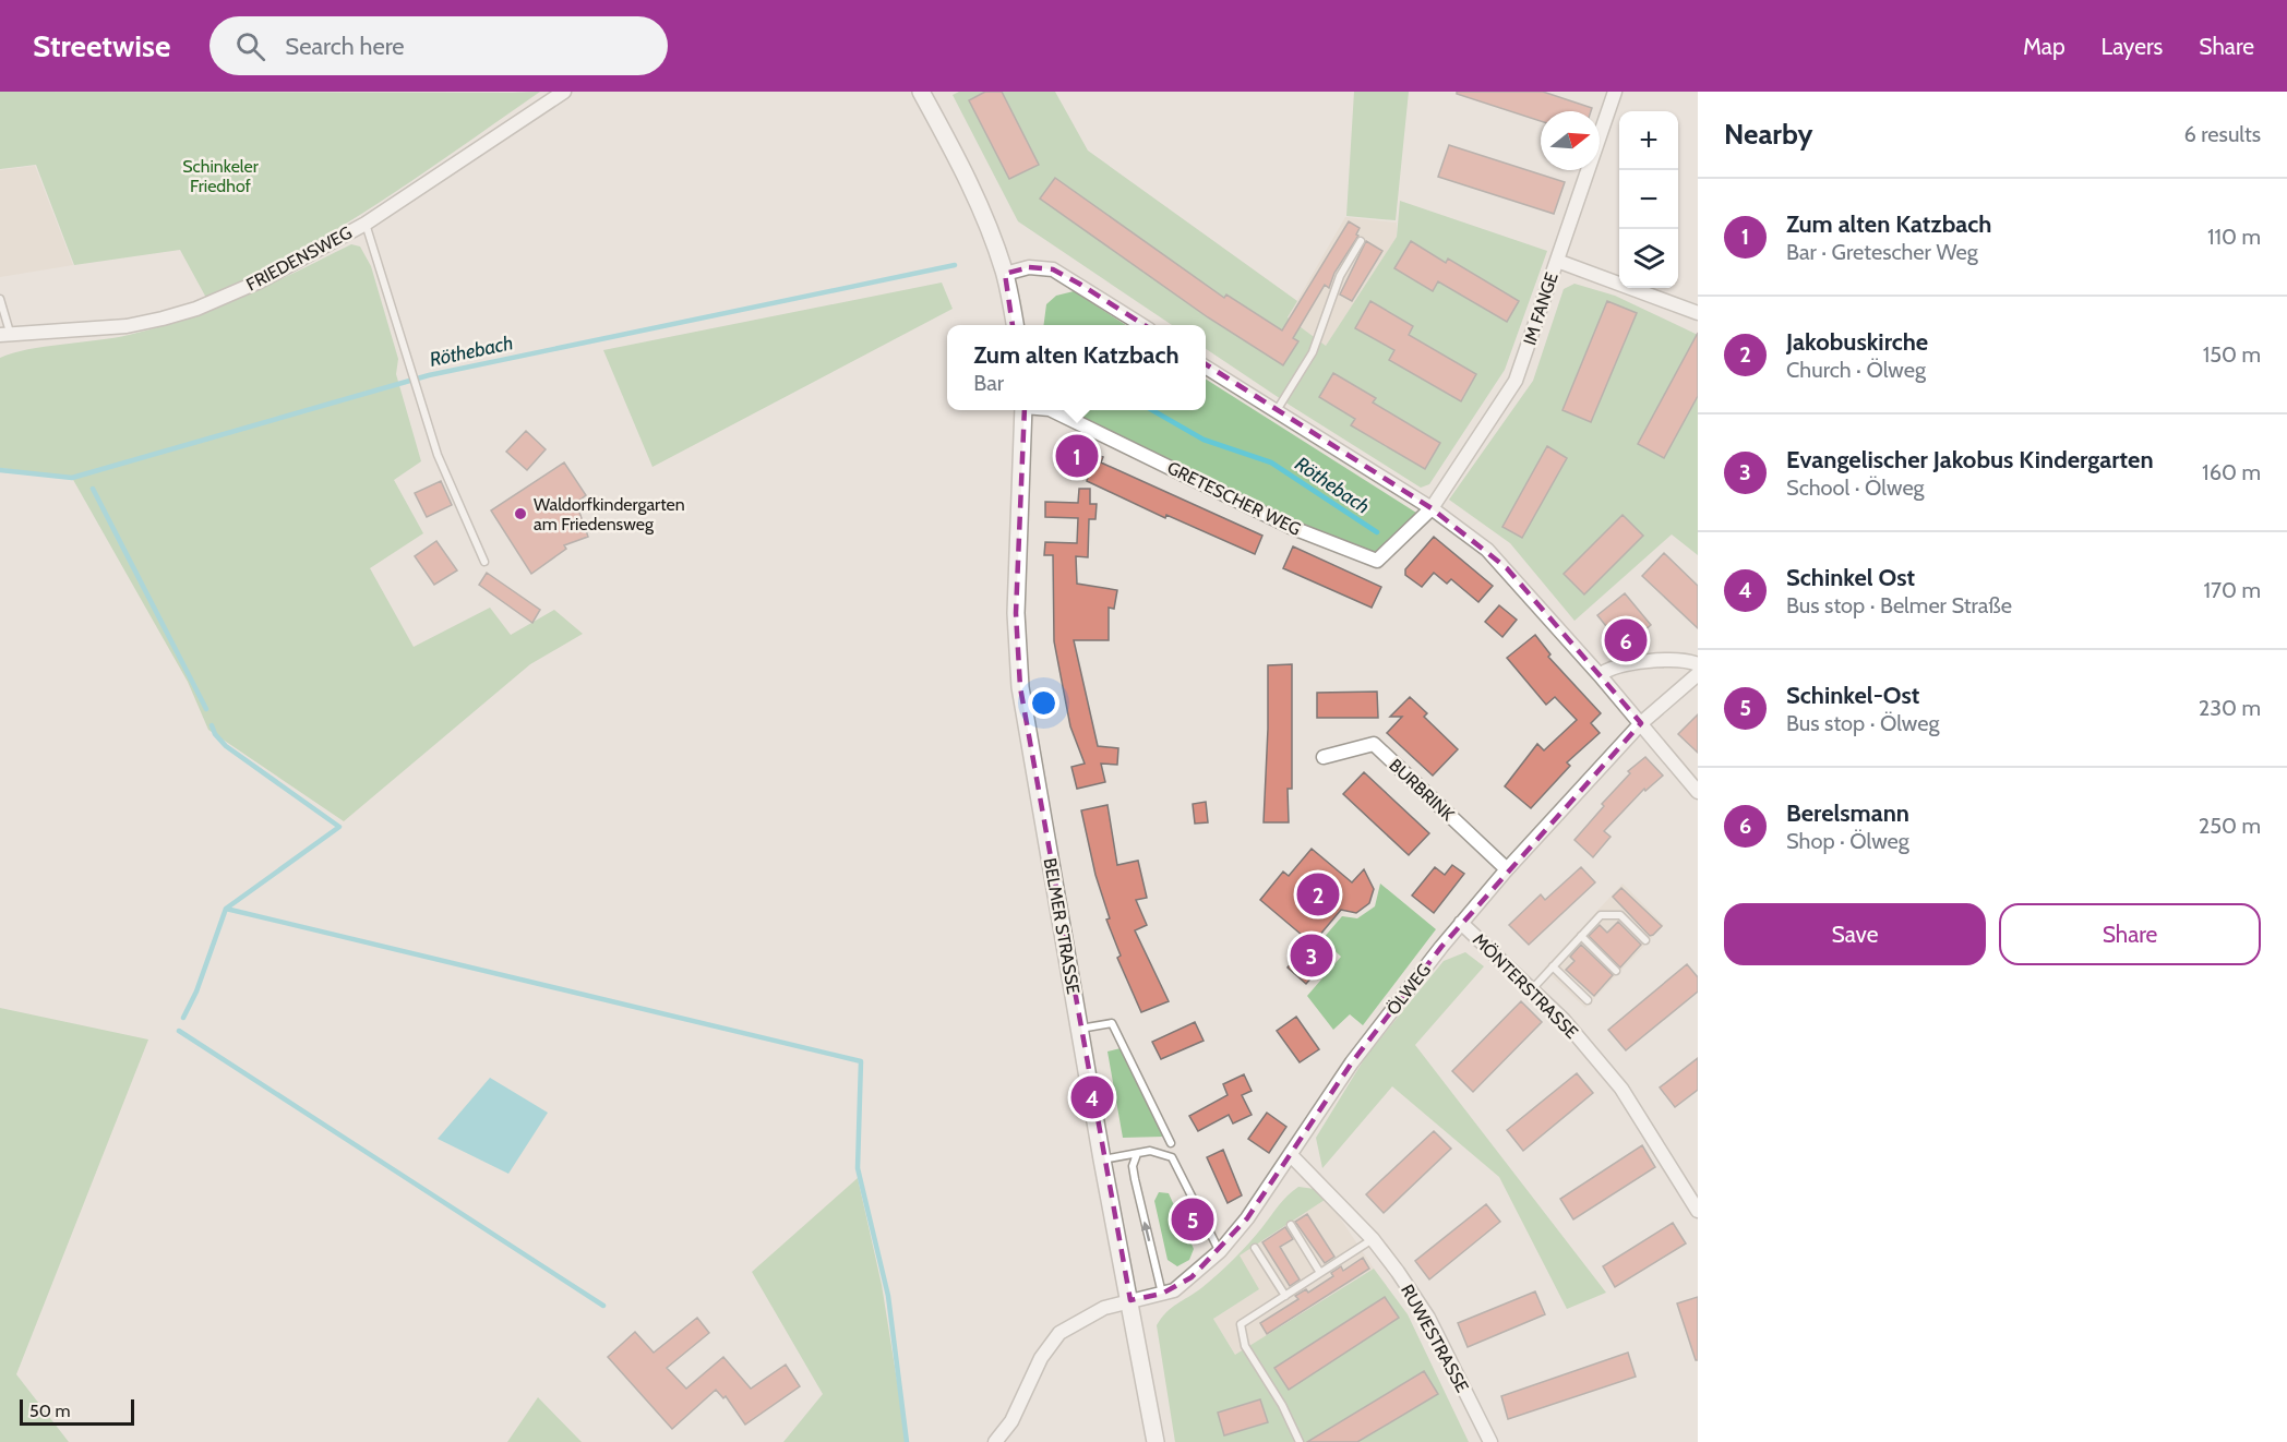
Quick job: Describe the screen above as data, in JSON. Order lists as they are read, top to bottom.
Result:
{
  "streets": {
    "street": [
      "FRIEDENSWEG",
      "IM FANGE",
      "GRETESCHER WEG",
      "BURBRINK",
      "BELMER STRASSE",
      "MÖNTERSTRASSE",
      "ÖLWEG",
      "RUWESTRASSE"
    ]
  },
  "crossings": [
    ["IM FANGE", "GRETESCHER WEG"],
    ["BURBRINK", "ÖLWEG"],
    ["BELMER STRASSE", "ÖLWEG"],
    ["MÖNTERSTRASSE", "ÖLWEG"],
    ["ÖLWEG", "RUWESTRASSE"]
  ],
  "water": ["Röthebach"],
  "parks": ["Schinkeler Friedhof"],
  "places": ["Waldorfkindergarten am Friedensweg"],
  "scale_bar": "50 m",
  "north": "right",
  "page": {
    "header": "Streetwise",
    "search": "Search here",
    "nav": ["Map", "Layers", "Share"],
    "heading": ["Nearby", "6 results"],
    "map_buttons": ["+", "−"],
    "list": [
      {
        "mark": "1",
        "name": "Zum alten Katzbach",
        "note": "Bar · Gretescher Weg",
        "value": "110 m"
      },
      {
        "mark": "2",
        "name": "Jakobuskirche",
        "note": "Church · Ölweg",
        "value": "150 m"
      },
      {
        "mark": "3",
        "name": "Evangelischer Jakobus Kindergarten",
        "note": "School · Ölweg",
        "value": "160 m"
      },
      {
        "mark": "4",
        "name": "Schinkel Ost",
        "note": "Bus stop · Belmer Straße",
        "value": "170 m"
      },
      {
        "mark": "5",
        "name": "Schinkel-Ost",
        "note": "Bus stop · Ölweg",
        "value": "230 m"
      },
      {
        "mark": "6",
        "name": "Berelsmann",
        "note": "Shop · Ölweg",
        "value": "250 m"
      }
    ],
    "popup": ["Zum alten Katzbach", "Bar"],
    "pins": [
      "1",
      "6",
      "2",
      "3",
      "4",
      "5"
    ],
    "buttons": ["Save", "Share"],
    "scale": "50 m"
  }
}
